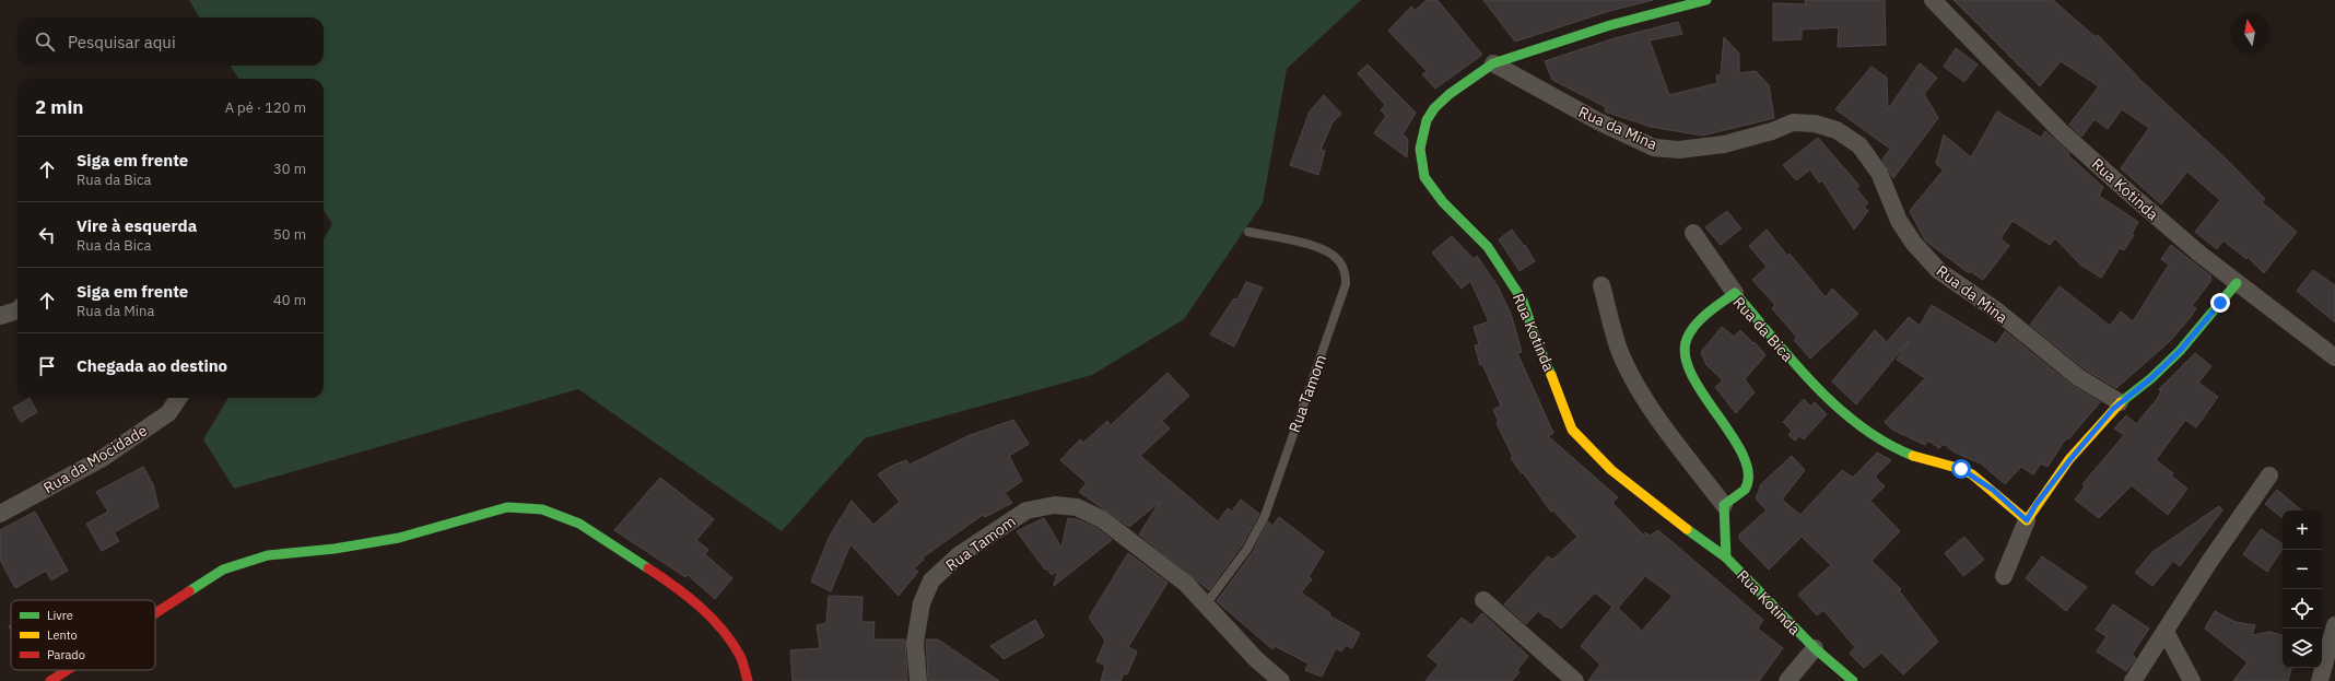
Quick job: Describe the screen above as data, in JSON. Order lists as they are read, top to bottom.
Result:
{
  "streets": {
    "street": [
      "Rua da Mina",
      "Rua Kotinda",
      "Rua da Bica",
      "Rua Tamom",
      "Rua da Mocidade"
    ]
  },
  "crossings": [
    ["Rua da Mina", "Rua Kotinda"]
  ],
  "legend": ["Livre", "Lento", "Parado"],
  "north": "top",
  "page": {
    "search": "Pesquisar aqui",
    "heading": ["2 min", "A pé · 120 m"],
    "list": [
      ["Siga em frente", "Rua da Bica", "30 m"],
      ["Vire à esquerda", "Rua da Bica", "50 m"],
      ["Siga em frente", "Rua da Mina", "40 m"],
      "Chegada ao destino"
    ],
    "map_buttons": ["+", "−"]
  }
}
